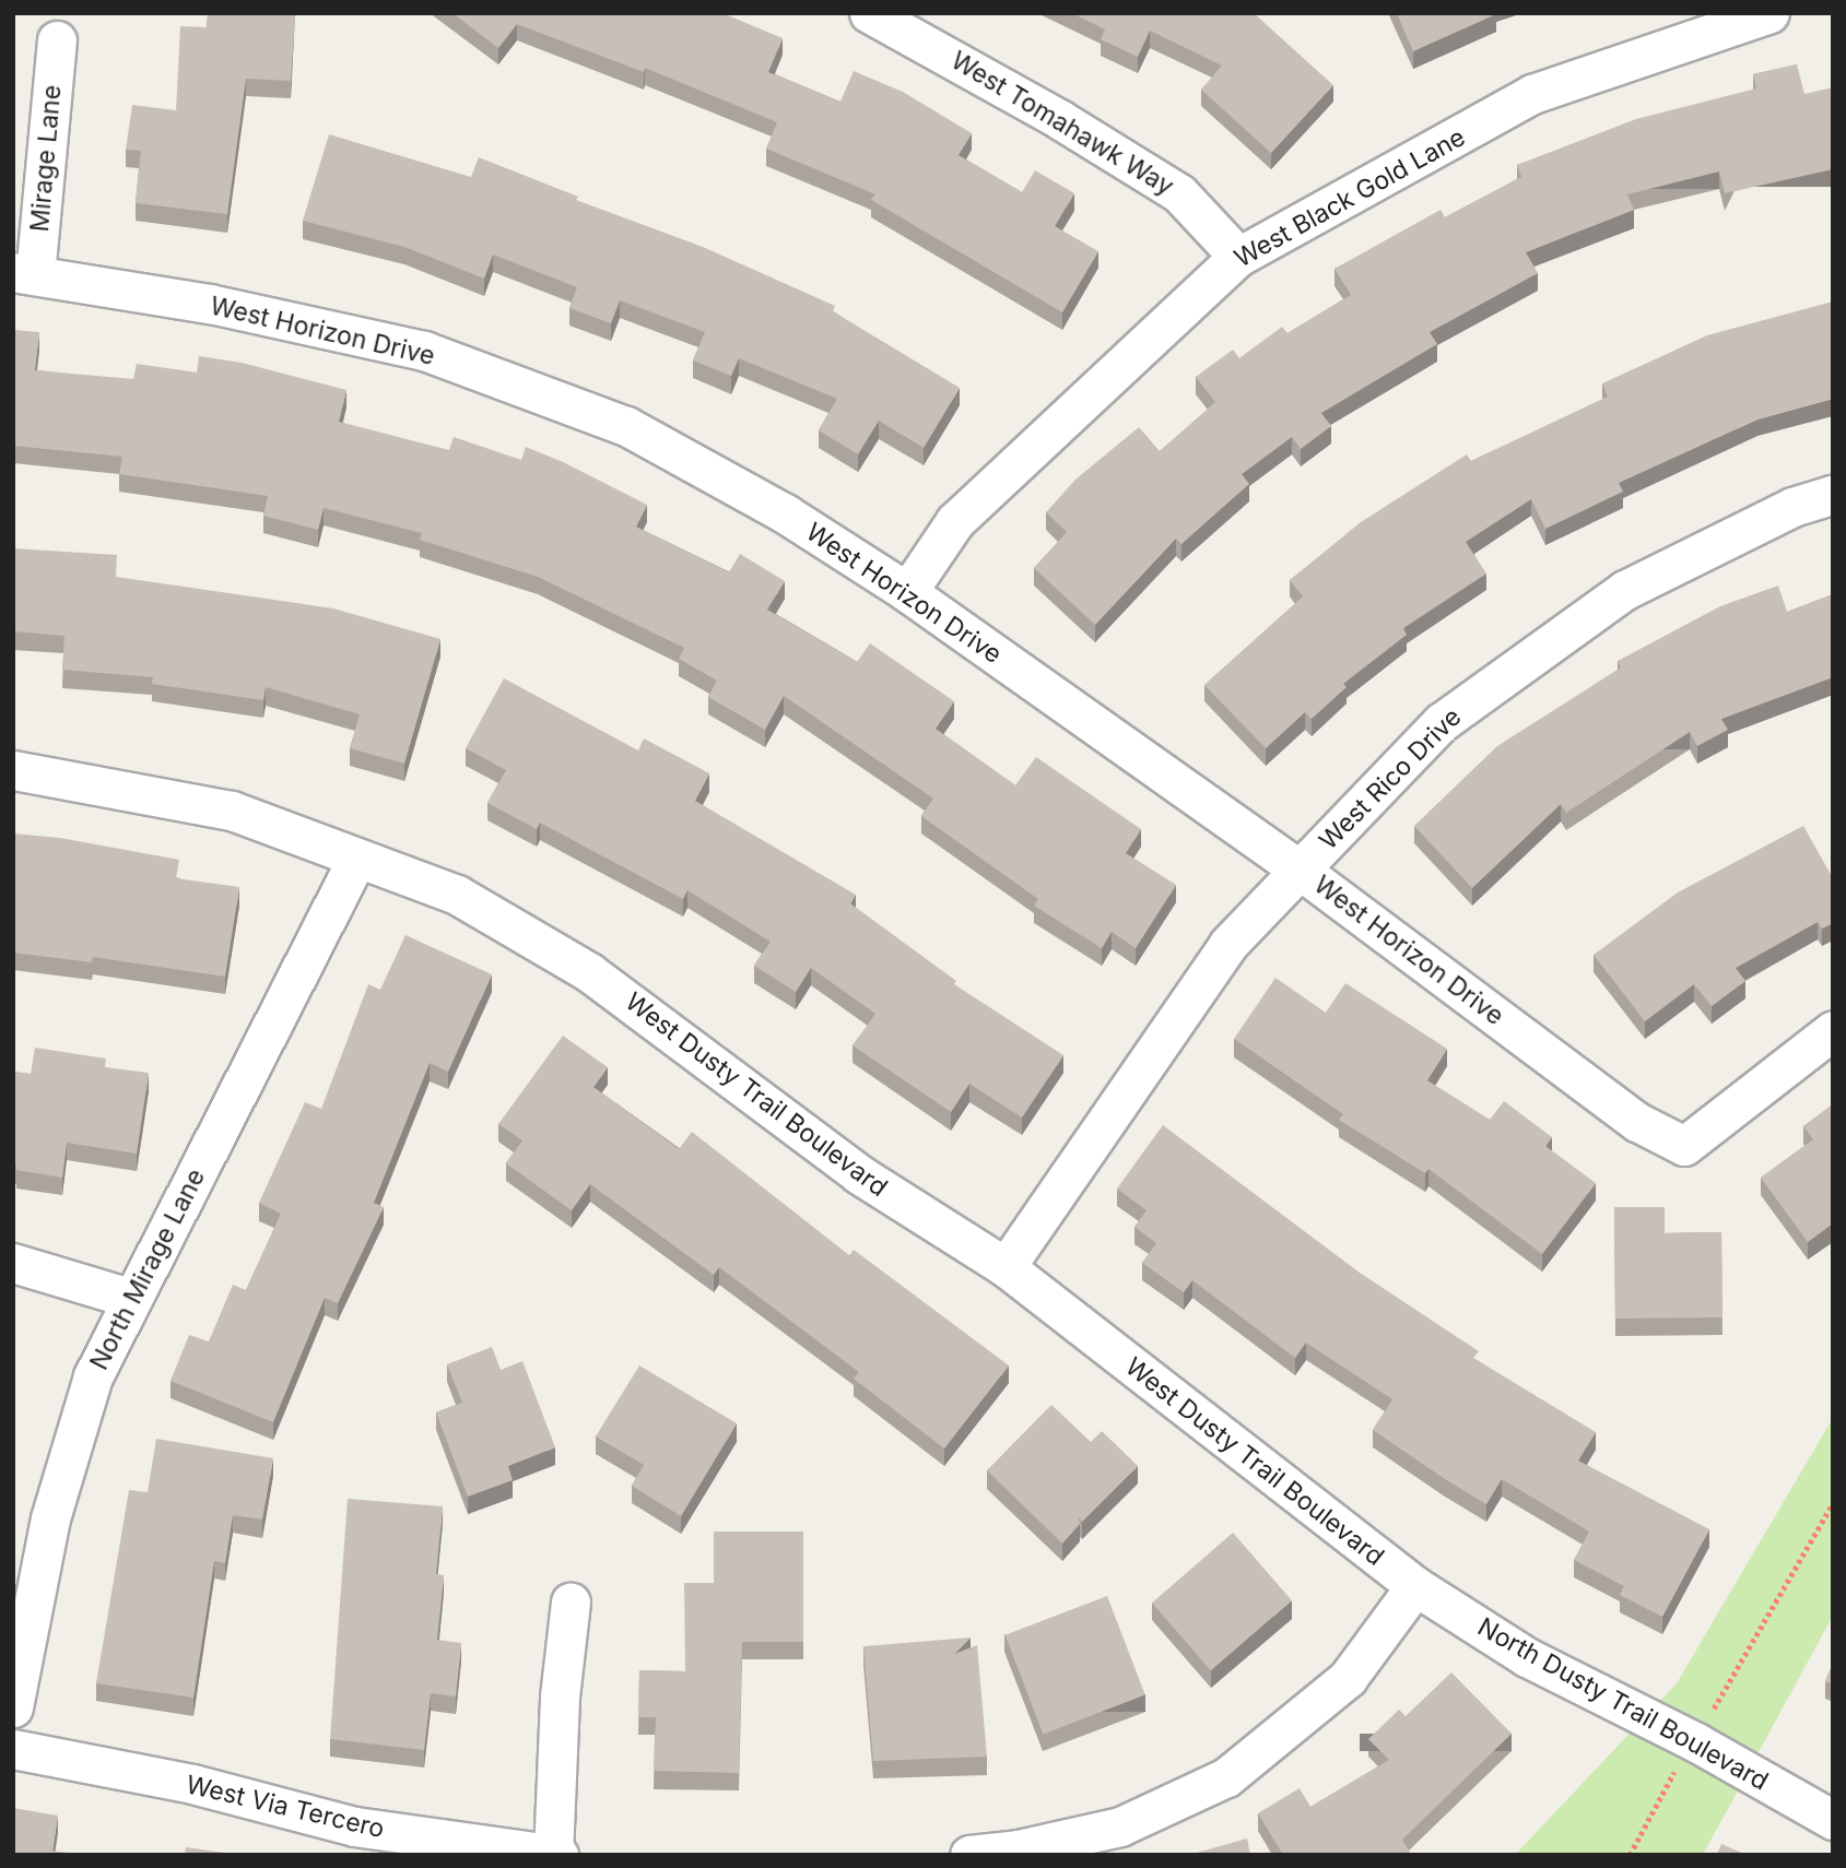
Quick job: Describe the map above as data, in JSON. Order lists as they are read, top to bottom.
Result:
{
  "streets": {
    "street": [
      "West Tomahawk Way",
      "Mirage Lane",
      "West Black Gold Lane",
      "West Horizon Drive",
      "West Rico Drive",
      "West Dusty Trail Boulevard",
      "North Mirage Lane",
      "North Dusty Trail Boulevard",
      "West Via Tercero"
    ]
  },
  "crossings": [
    ["West Tomahawk Way", "West Black Gold Lane"],
    ["Mirage Lane", "West Horizon Drive"],
    ["West Black Gold Lane", "West Horizon Drive"],
    ["West Horizon Drive", "West Rico Drive"],
    ["West Rico Drive", "West Dusty Trail Boulevard"],
    ["West Dusty Trail Boulevard", "North Mirage Lane"],
    ["West Dusty Trail Boulevard", "North Dusty Trail Boulevard"]
  ]
}
